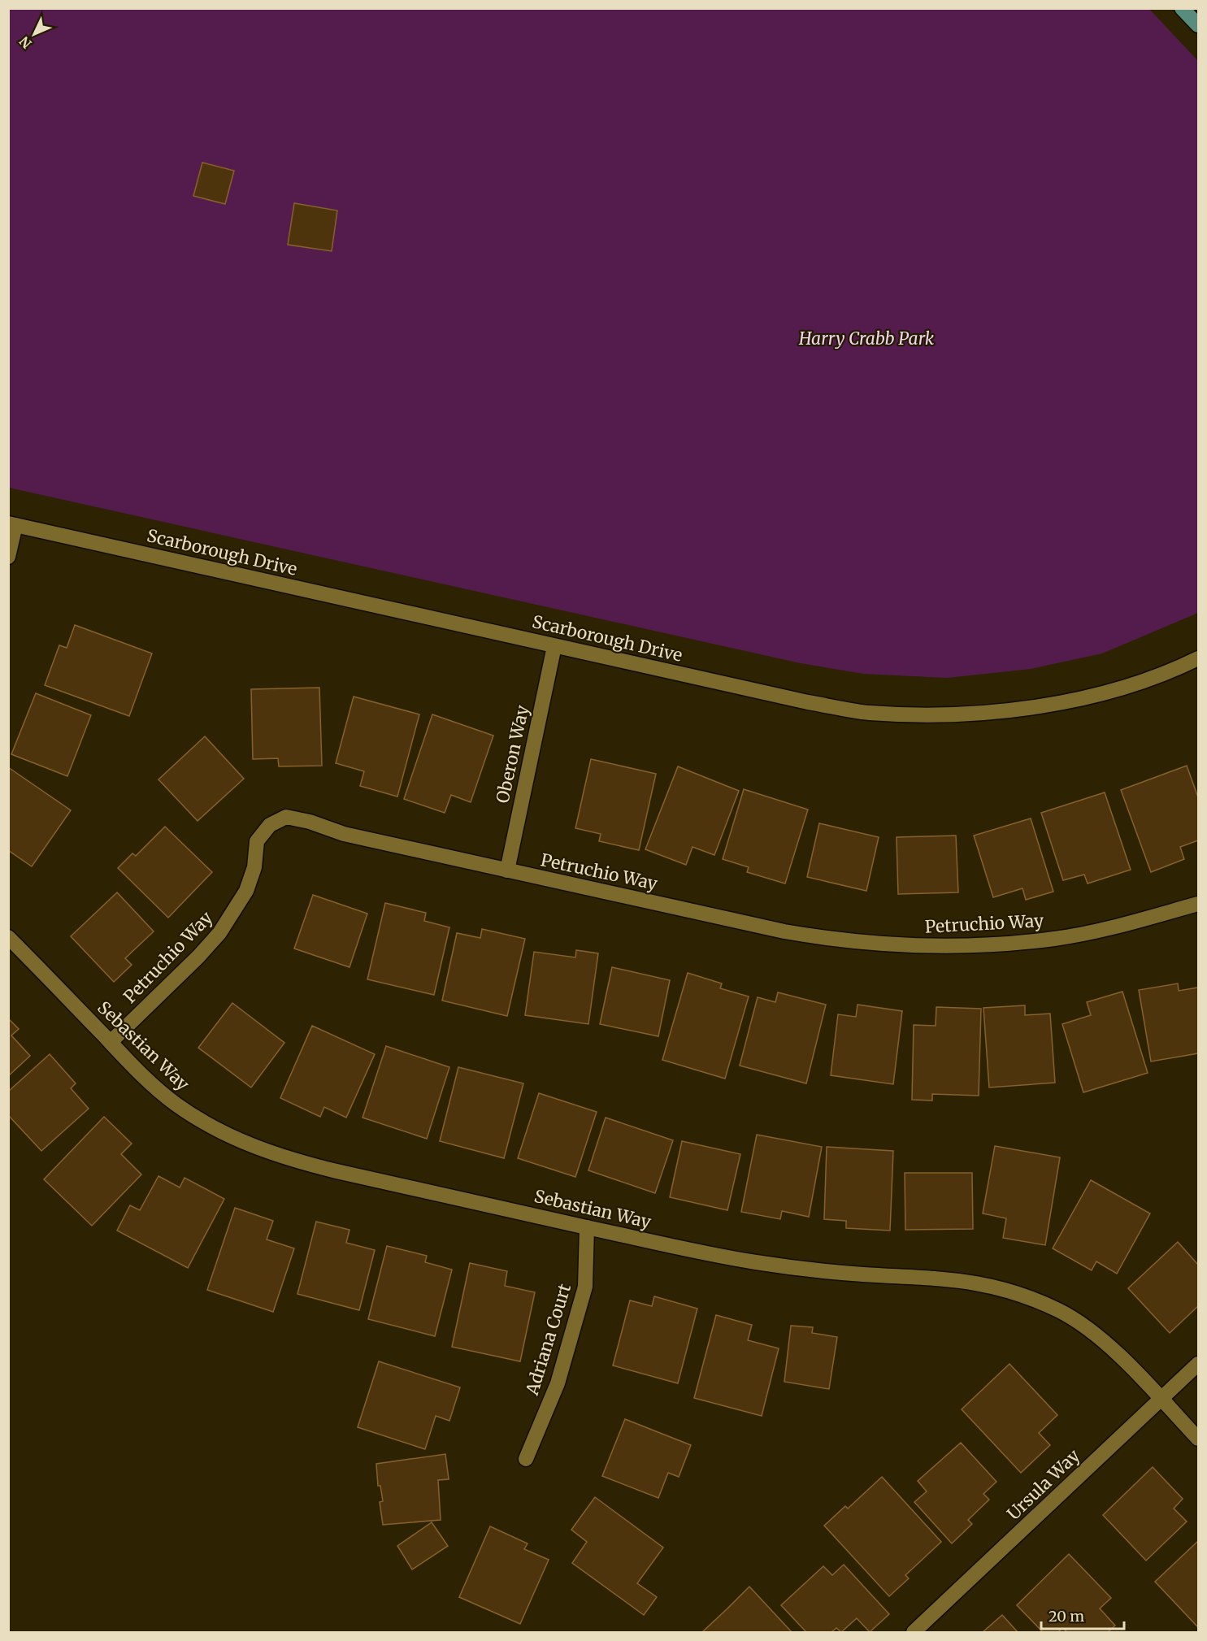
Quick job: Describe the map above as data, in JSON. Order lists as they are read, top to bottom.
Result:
{
  "streets": {
    "street": [
      "Scarborough Drive",
      "Oberon Way",
      "Petruchio Way",
      "Sebastian Way",
      "Adriana Court",
      "Ursula Way"
    ]
  },
  "crossings": [
    ["Scarborough Drive", "Oberon Way"],
    ["Oberon Way", "Petruchio Way"],
    ["Petruchio Way", "Sebastian Way"],
    ["Sebastian Way", "Adriana Court"],
    ["Sebastian Way", "Ursula Way"]
  ],
  "parks": ["Harry Crabb Park"],
  "scale_bar": "20 m",
  "north": "bottom left"
}
